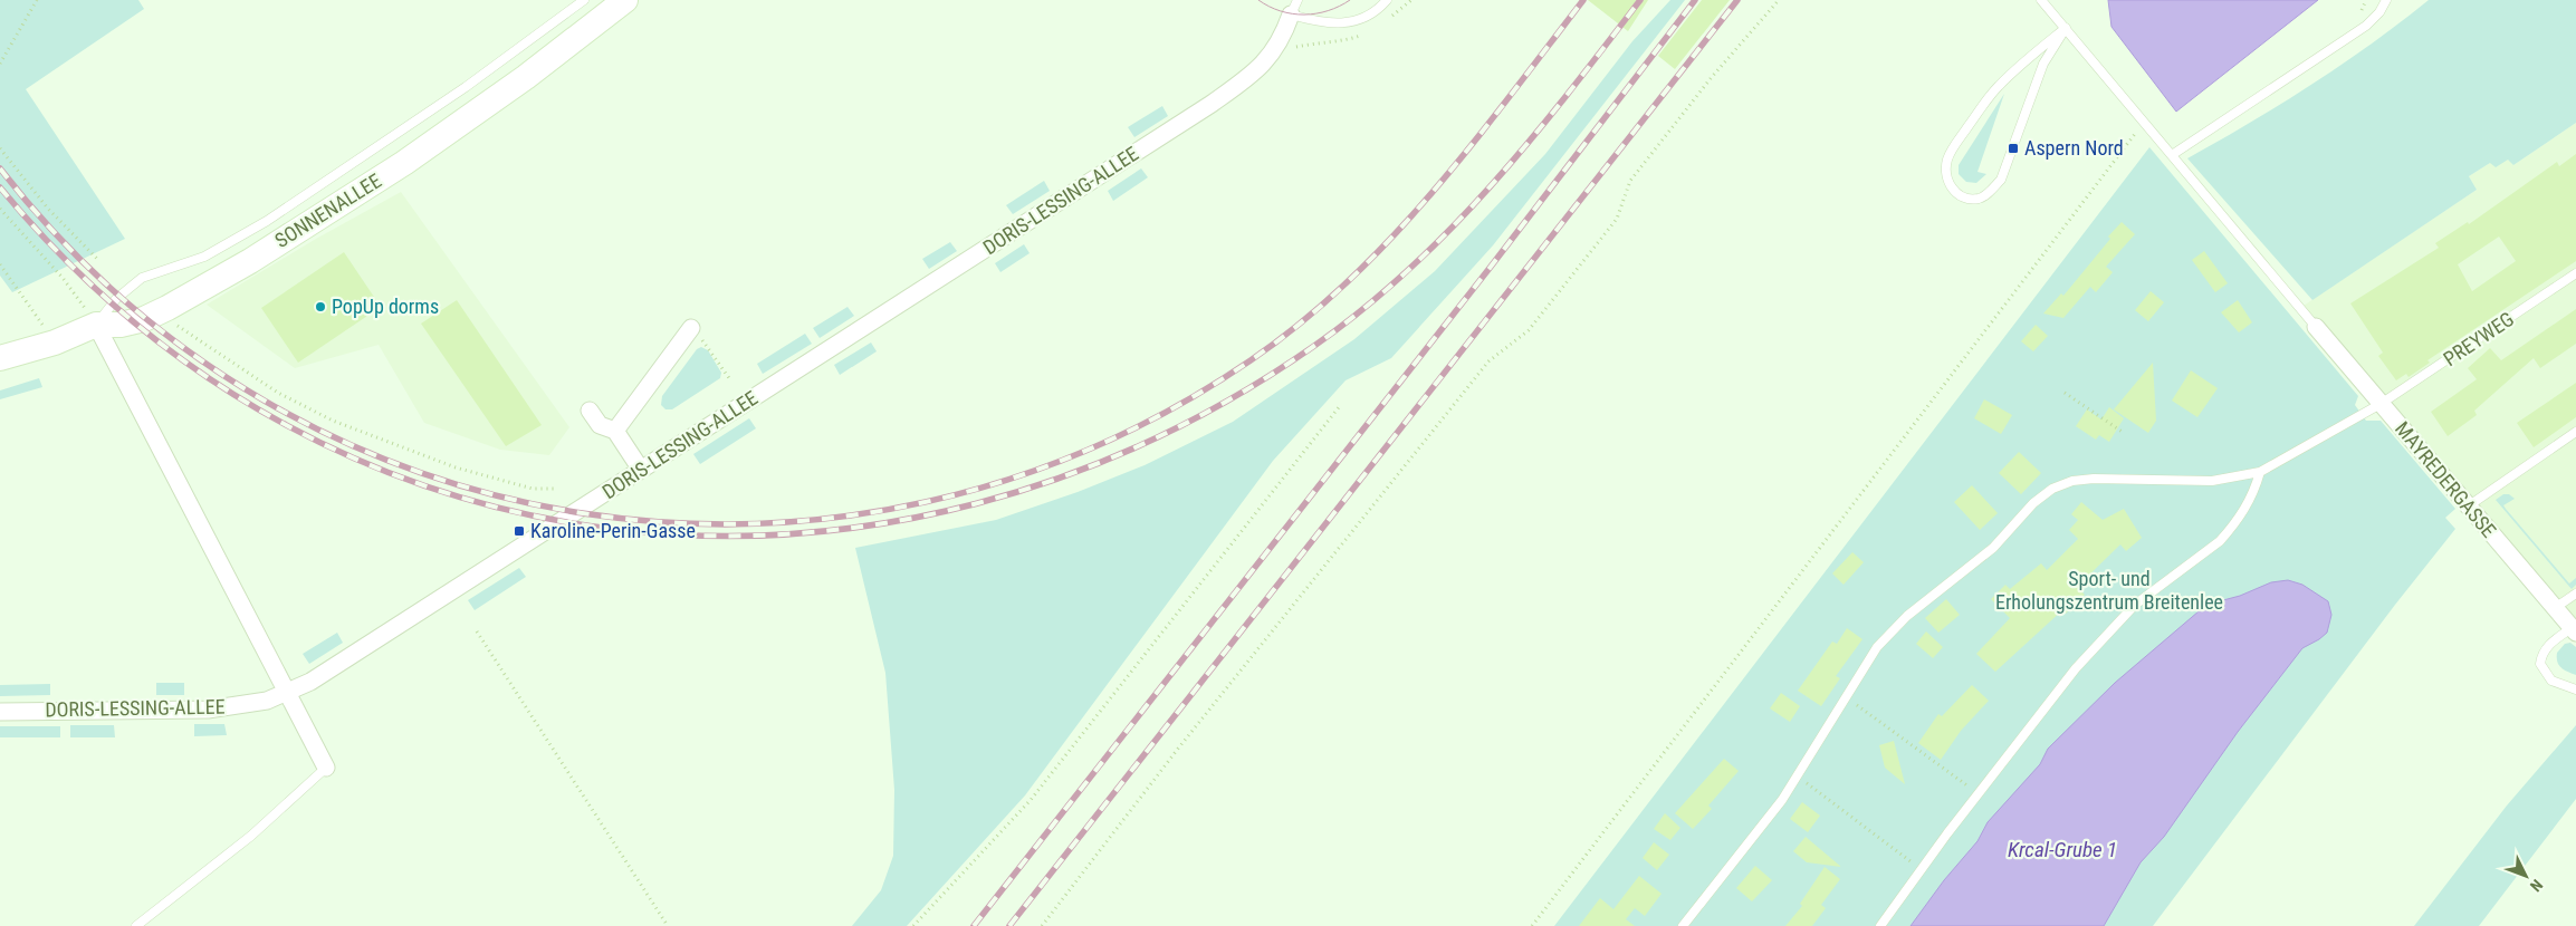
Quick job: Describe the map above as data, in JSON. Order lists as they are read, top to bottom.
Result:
{
  "streets": {
    "street": ["DORIS-LESSING-ALLEE", "SONNENALLEE", "MAYREDERGASSE"],
    "lane": ["PREYWEG"]
  },
  "crossings": [
    ["PREYWEG", "MAYREDERGASSE"]
  ],
  "water": ["Krcal-Grube 1"],
  "parks": ["Sport- und Erholungszentrum Breitenlee"],
  "places": {
    "transit": ["Aspern Nord", "Karoline-Perin-Gasse"],
    "other": ["PopUp dorms"]
  },
  "north": "bottom right"
}
